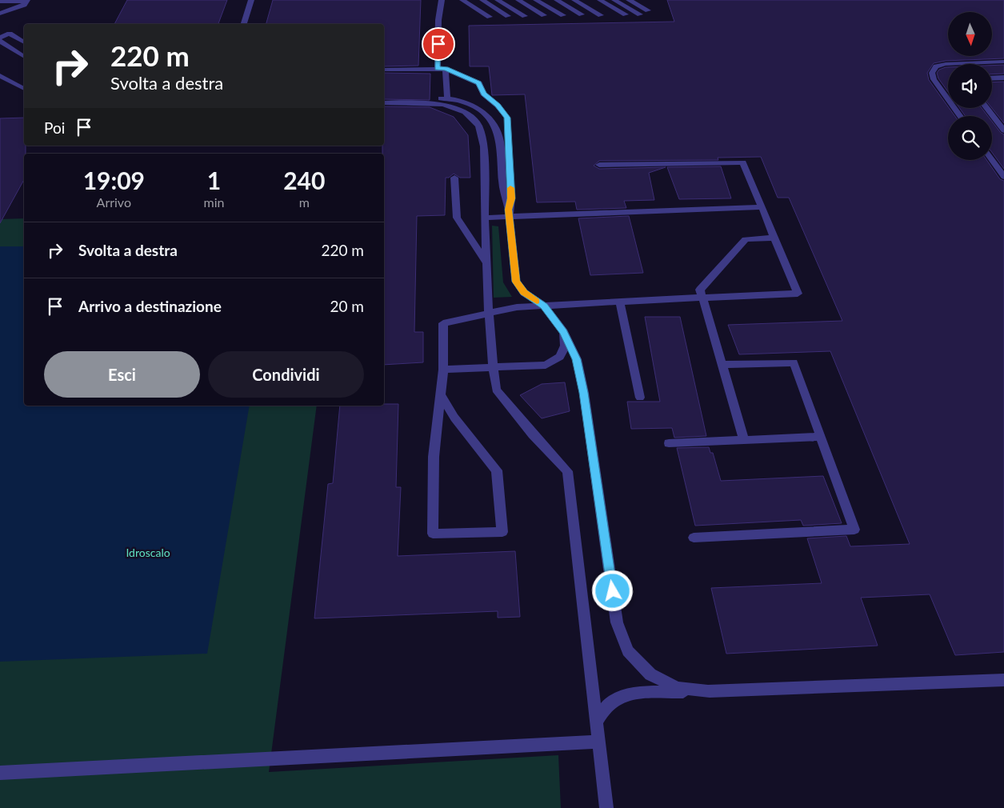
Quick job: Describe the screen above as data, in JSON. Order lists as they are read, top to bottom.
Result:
{
  "parks": ["Idroscalo"],
  "north": "bottom",
  "page": {
    "turn": ["220 m", "Svolta a destra"],
    "then": "Poi",
    "eta": [
      "19:09",
      "Arrivo",
      "1",
      "min",
      "240",
      "m"
    ],
    "list": [
      {
        "name": "Svolta a destra",
        "value": "220 m"
      },
      {
        "name": "Arrivo a destinazione",
        "value": "20 m"
      }
    ],
    "buttons": ["Esci", "Condividi"]
  }
}
